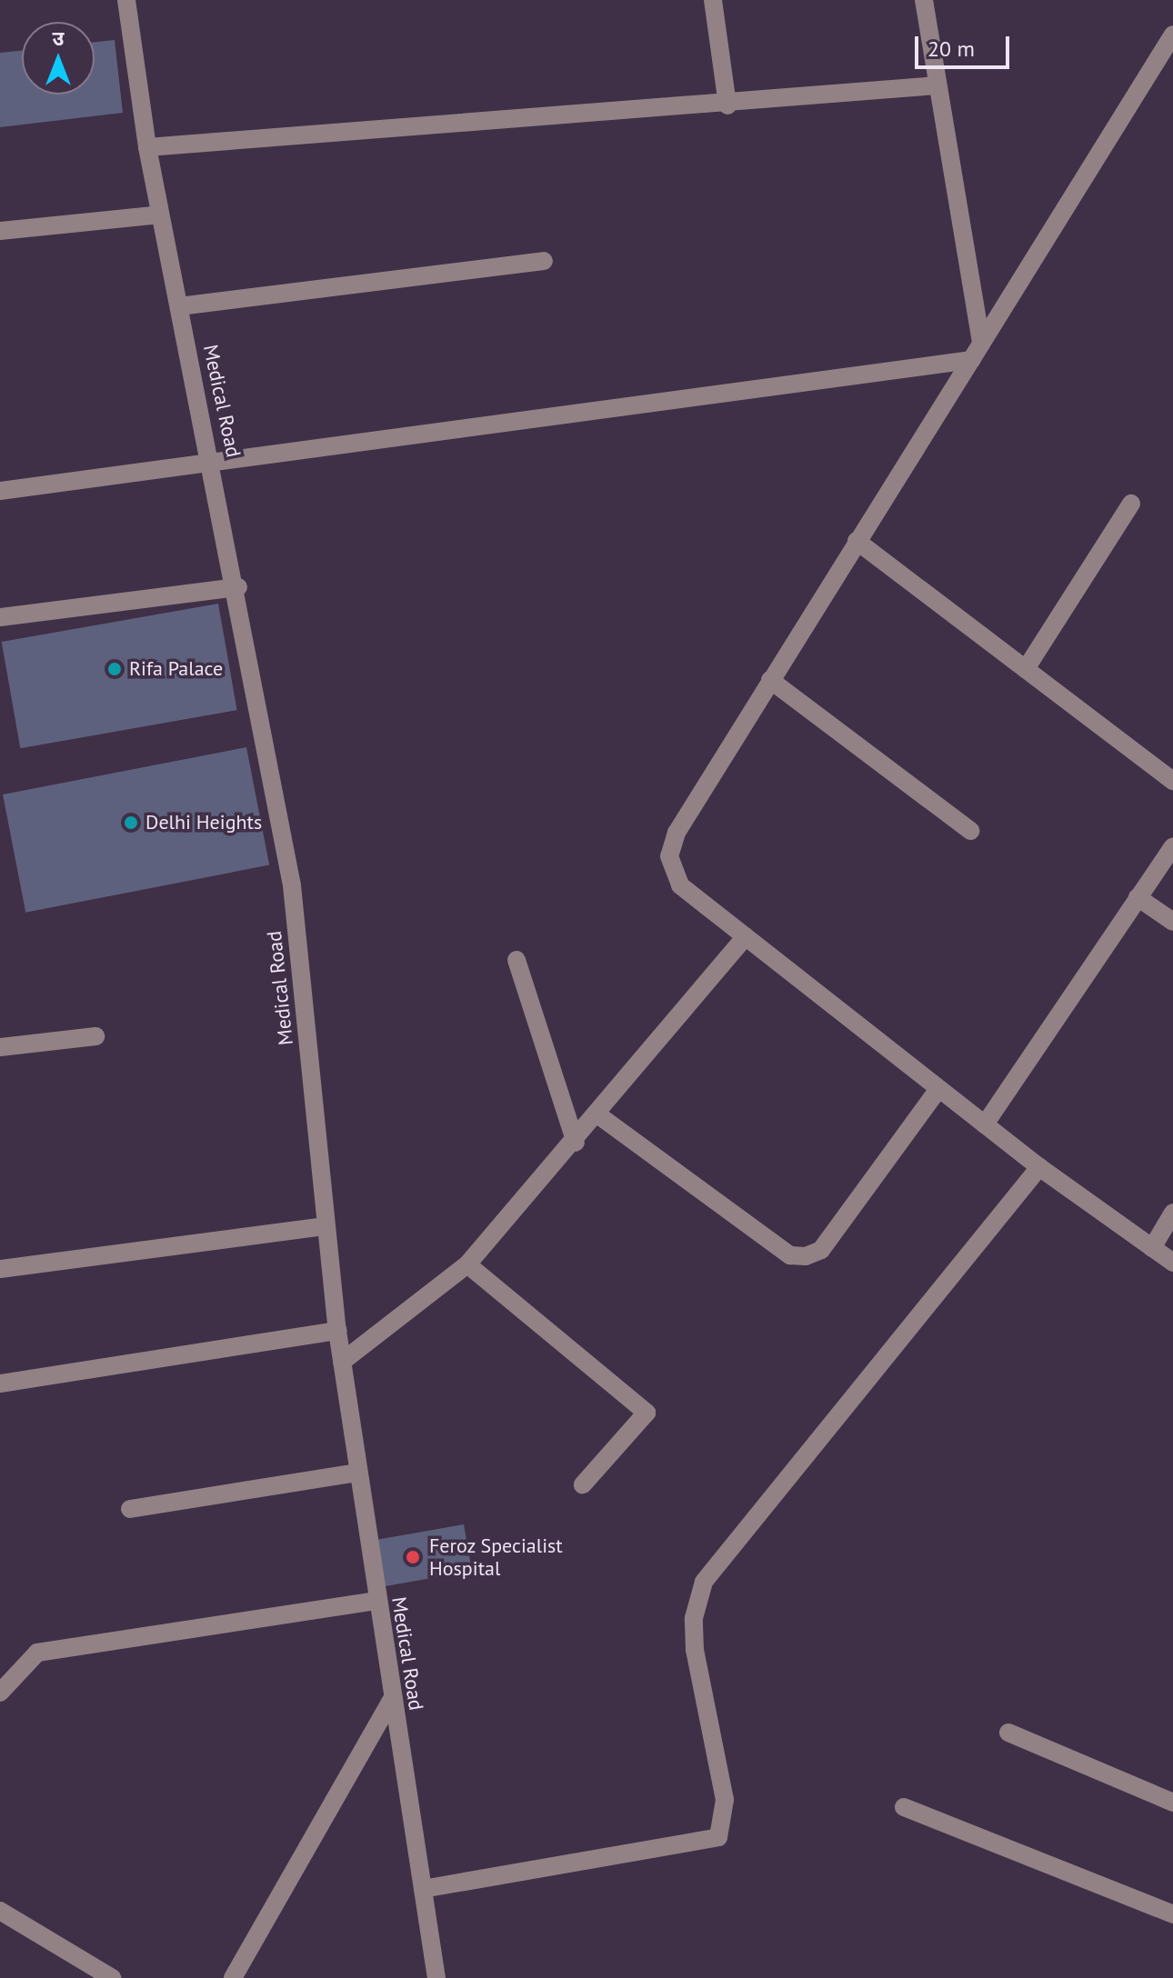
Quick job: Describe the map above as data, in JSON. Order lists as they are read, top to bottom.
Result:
{
  "streets": {
    "street": ["Medical Road"]
  },
  "places": ["Rifa Palace", "Delhi Heights", "Feroz Specialist Hospital"],
  "scale_bar": "20 m",
  "north": "top"
}
